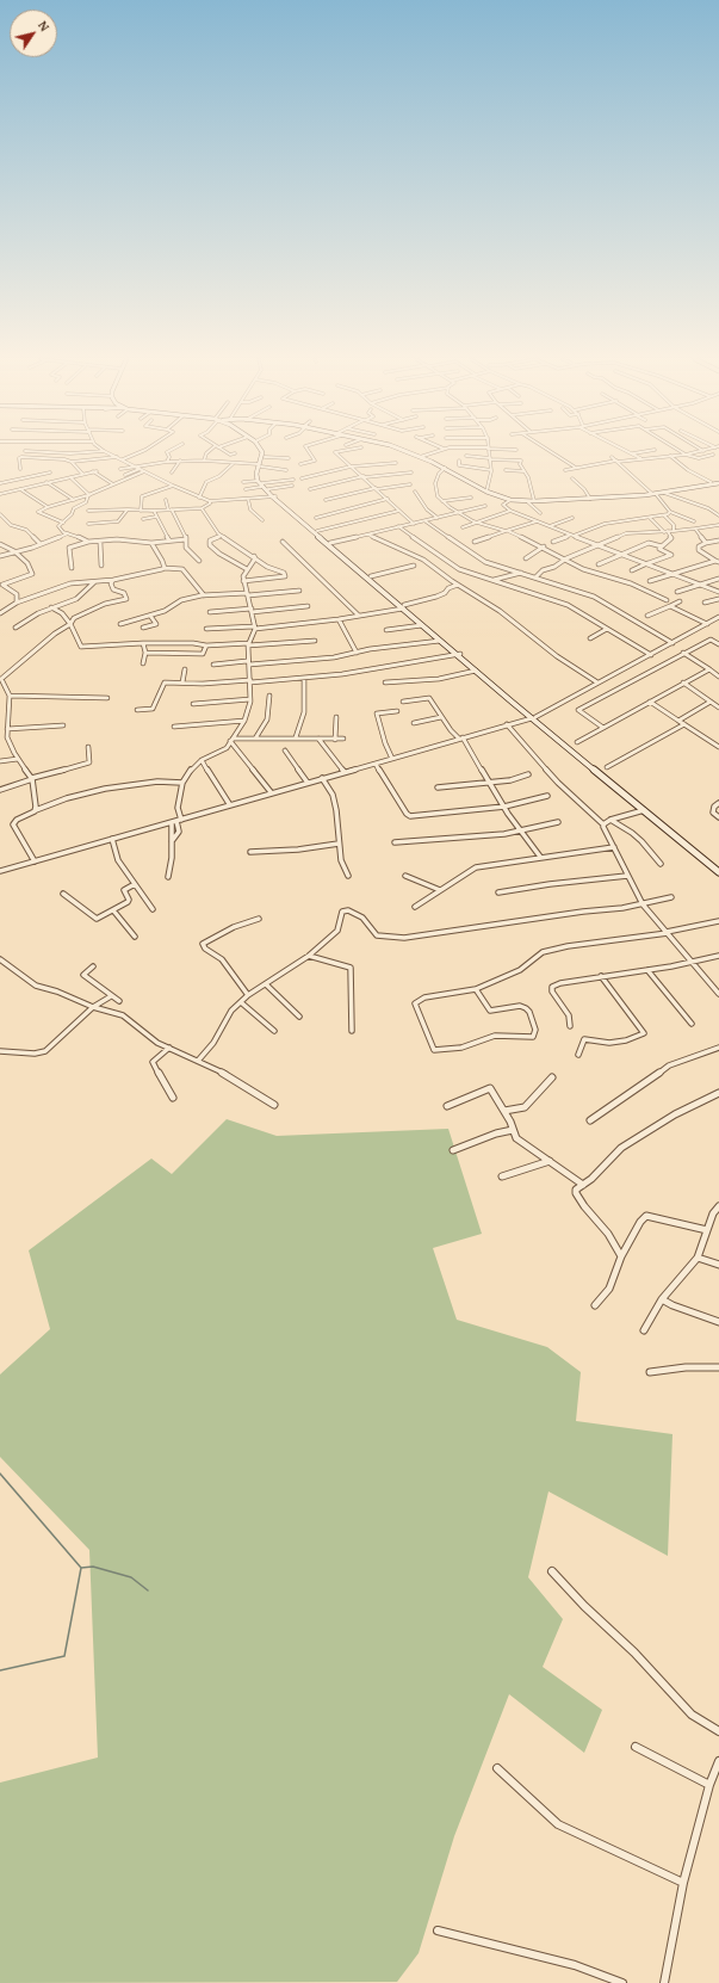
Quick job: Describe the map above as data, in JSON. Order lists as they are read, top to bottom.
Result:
{
  "north": "top right"
}
